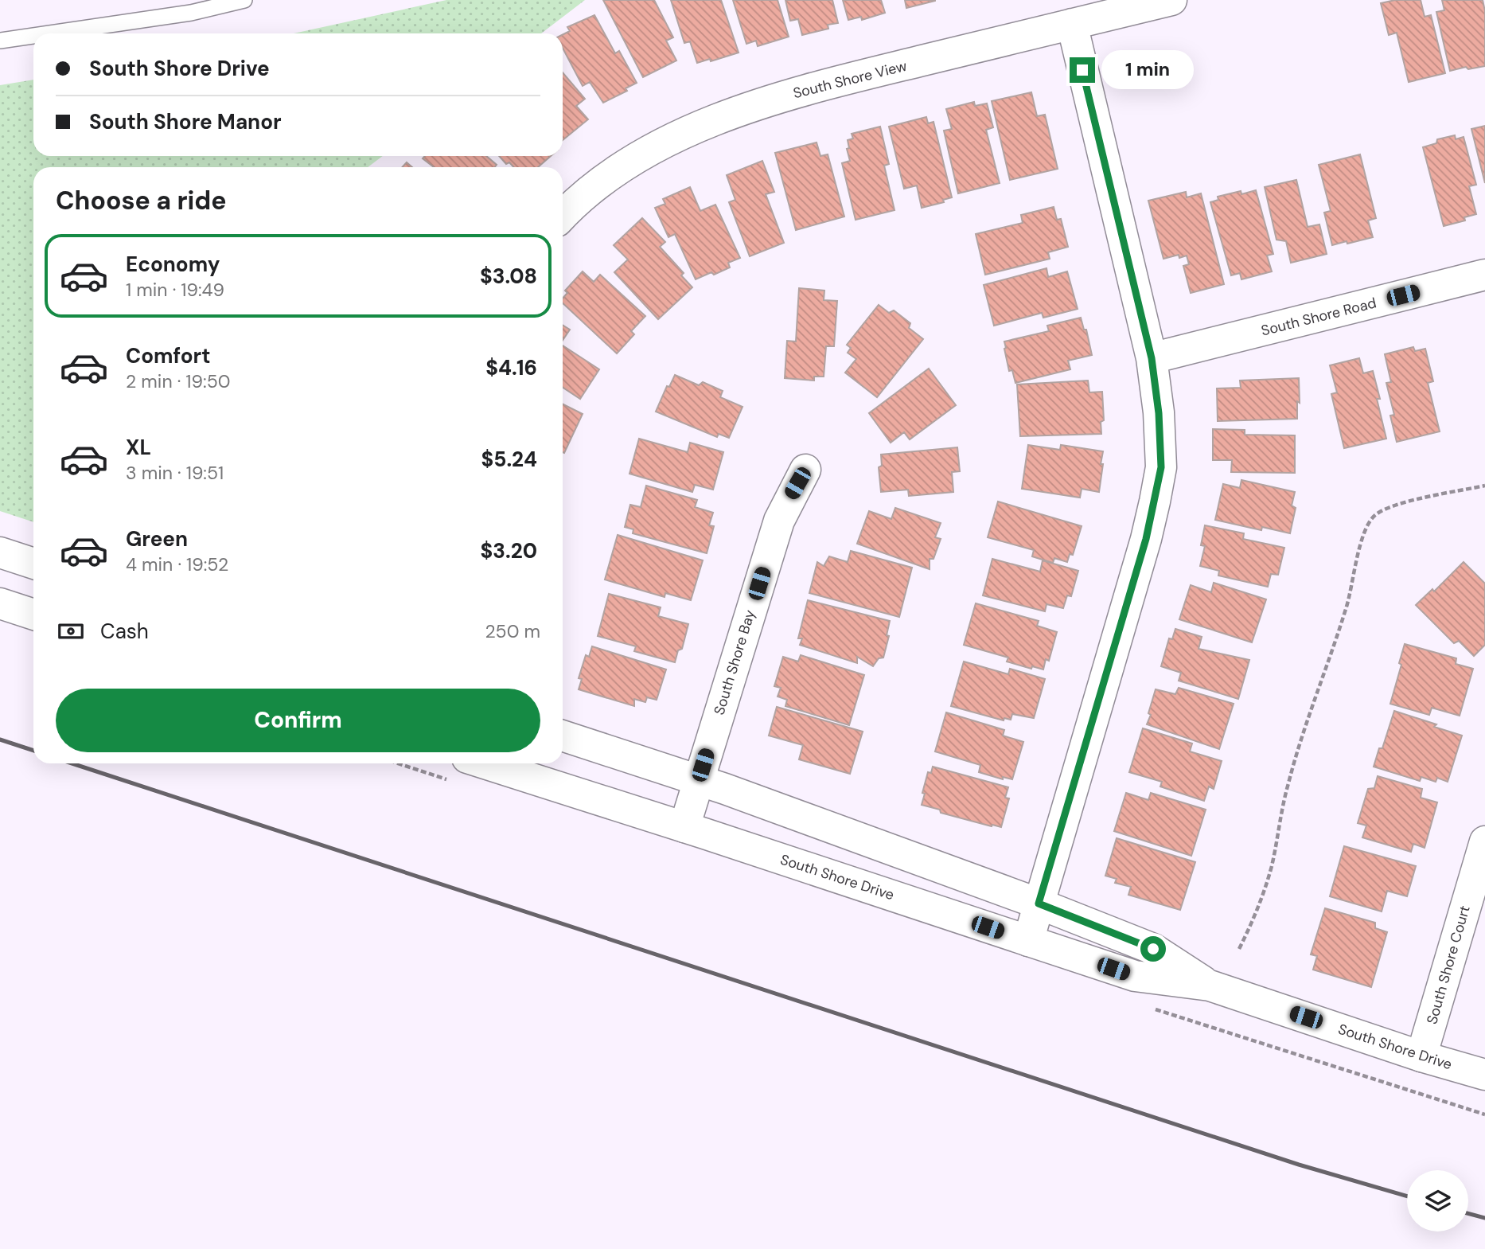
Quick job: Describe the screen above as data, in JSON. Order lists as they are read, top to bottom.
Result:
{
  "streets": {
    "street": [
      "South Shore View",
      "South Shore Road",
      "South Shore Bay",
      "South Shore Drive",
      "South Shore Court"
    ]
  },
  "crossings": [
    ["South Shore Bay", "South Shore Drive"],
    ["South Shore Drive", "South Shore Court"]
  ],
  "page": {
    "banner": ["South Shore Drive", "South Shore Manor"],
    "bubble": "1 min",
    "heading": "Choose a ride",
    "list": [
      {
        "name": "Economy",
        "note": "1 min · 19:49",
        "value": "$3.08"
      },
      {
        "name": "Comfort",
        "note": "2 min · 19:50",
        "value": "$4.16"
      },
      {
        "name": "XL",
        "note": "3 min · 19:51",
        "value": "$5.24"
      },
      {
        "name": "Green",
        "note": "4 min · 19:52",
        "value": "$3.20"
      }
    ],
    "pay": ["Cash", "250 m"],
    "buttons": "Confirm"
  }
}
